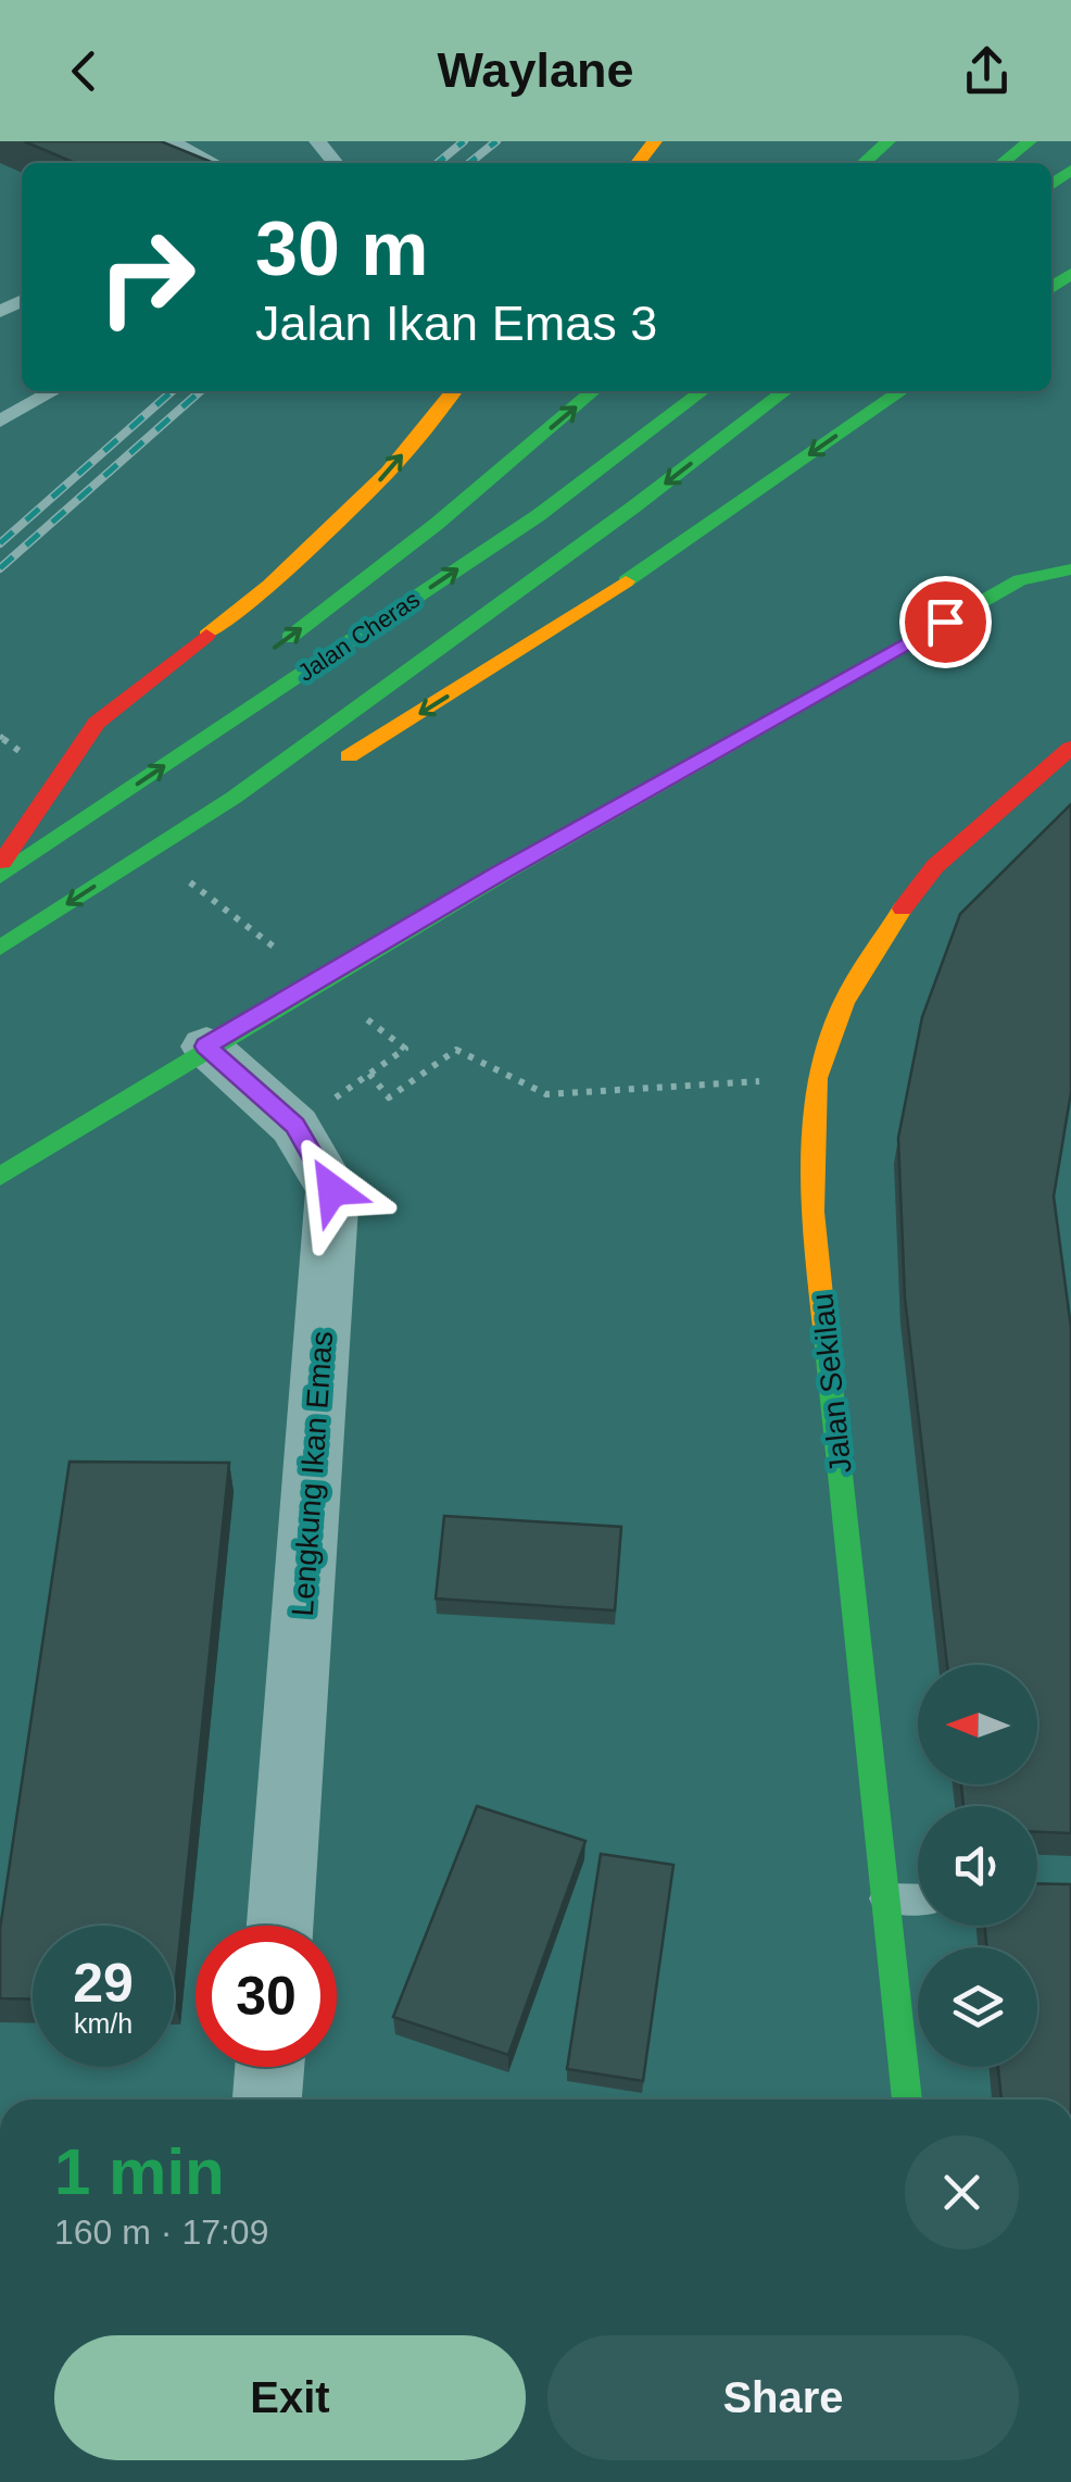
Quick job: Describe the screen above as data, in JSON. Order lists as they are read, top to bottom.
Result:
{
  "streets": {
    "main road": ["Jalan Cheras", "Jalan Sekilau"],
    "street": ["Lengkung Ikan Emas"]
  },
  "north": "left",
  "page": {
    "header": "Waylane",
    "turn": ["30 m", "Jalan Ikan Emas 3"],
    "speed": "29 km/h",
    "limit": "30",
    "heading": ["1 min", "160 m · 17:09"],
    "buttons": ["Exit", "Share"]
  }
}
